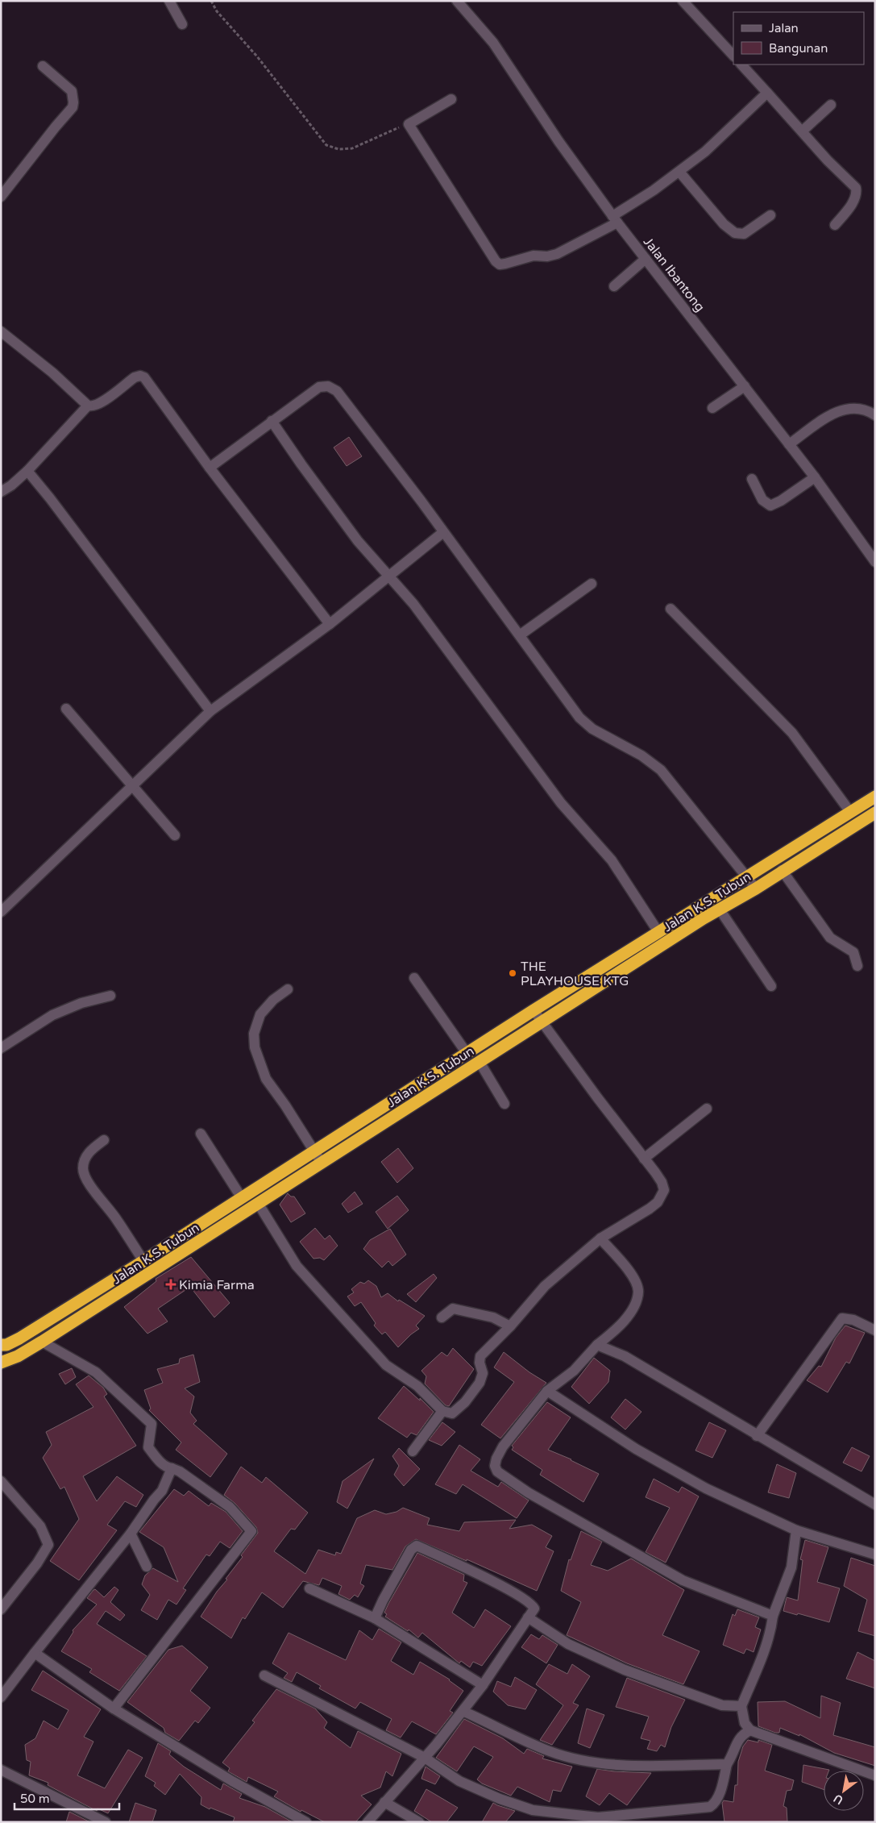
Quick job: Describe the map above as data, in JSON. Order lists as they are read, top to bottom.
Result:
{
  "streets": {
    "highway": ["Jalan K.S. Tubun"],
    "street": ["Jalan Ibantong"]
  },
  "places": {
    "other": ["THE PLAYHOUSE KTG"],
    "health": ["Kimia Farma"]
  },
  "legend": ["Jalan", "Bangunan"],
  "scale_bar": "50 m",
  "north": "bottom left"
}
